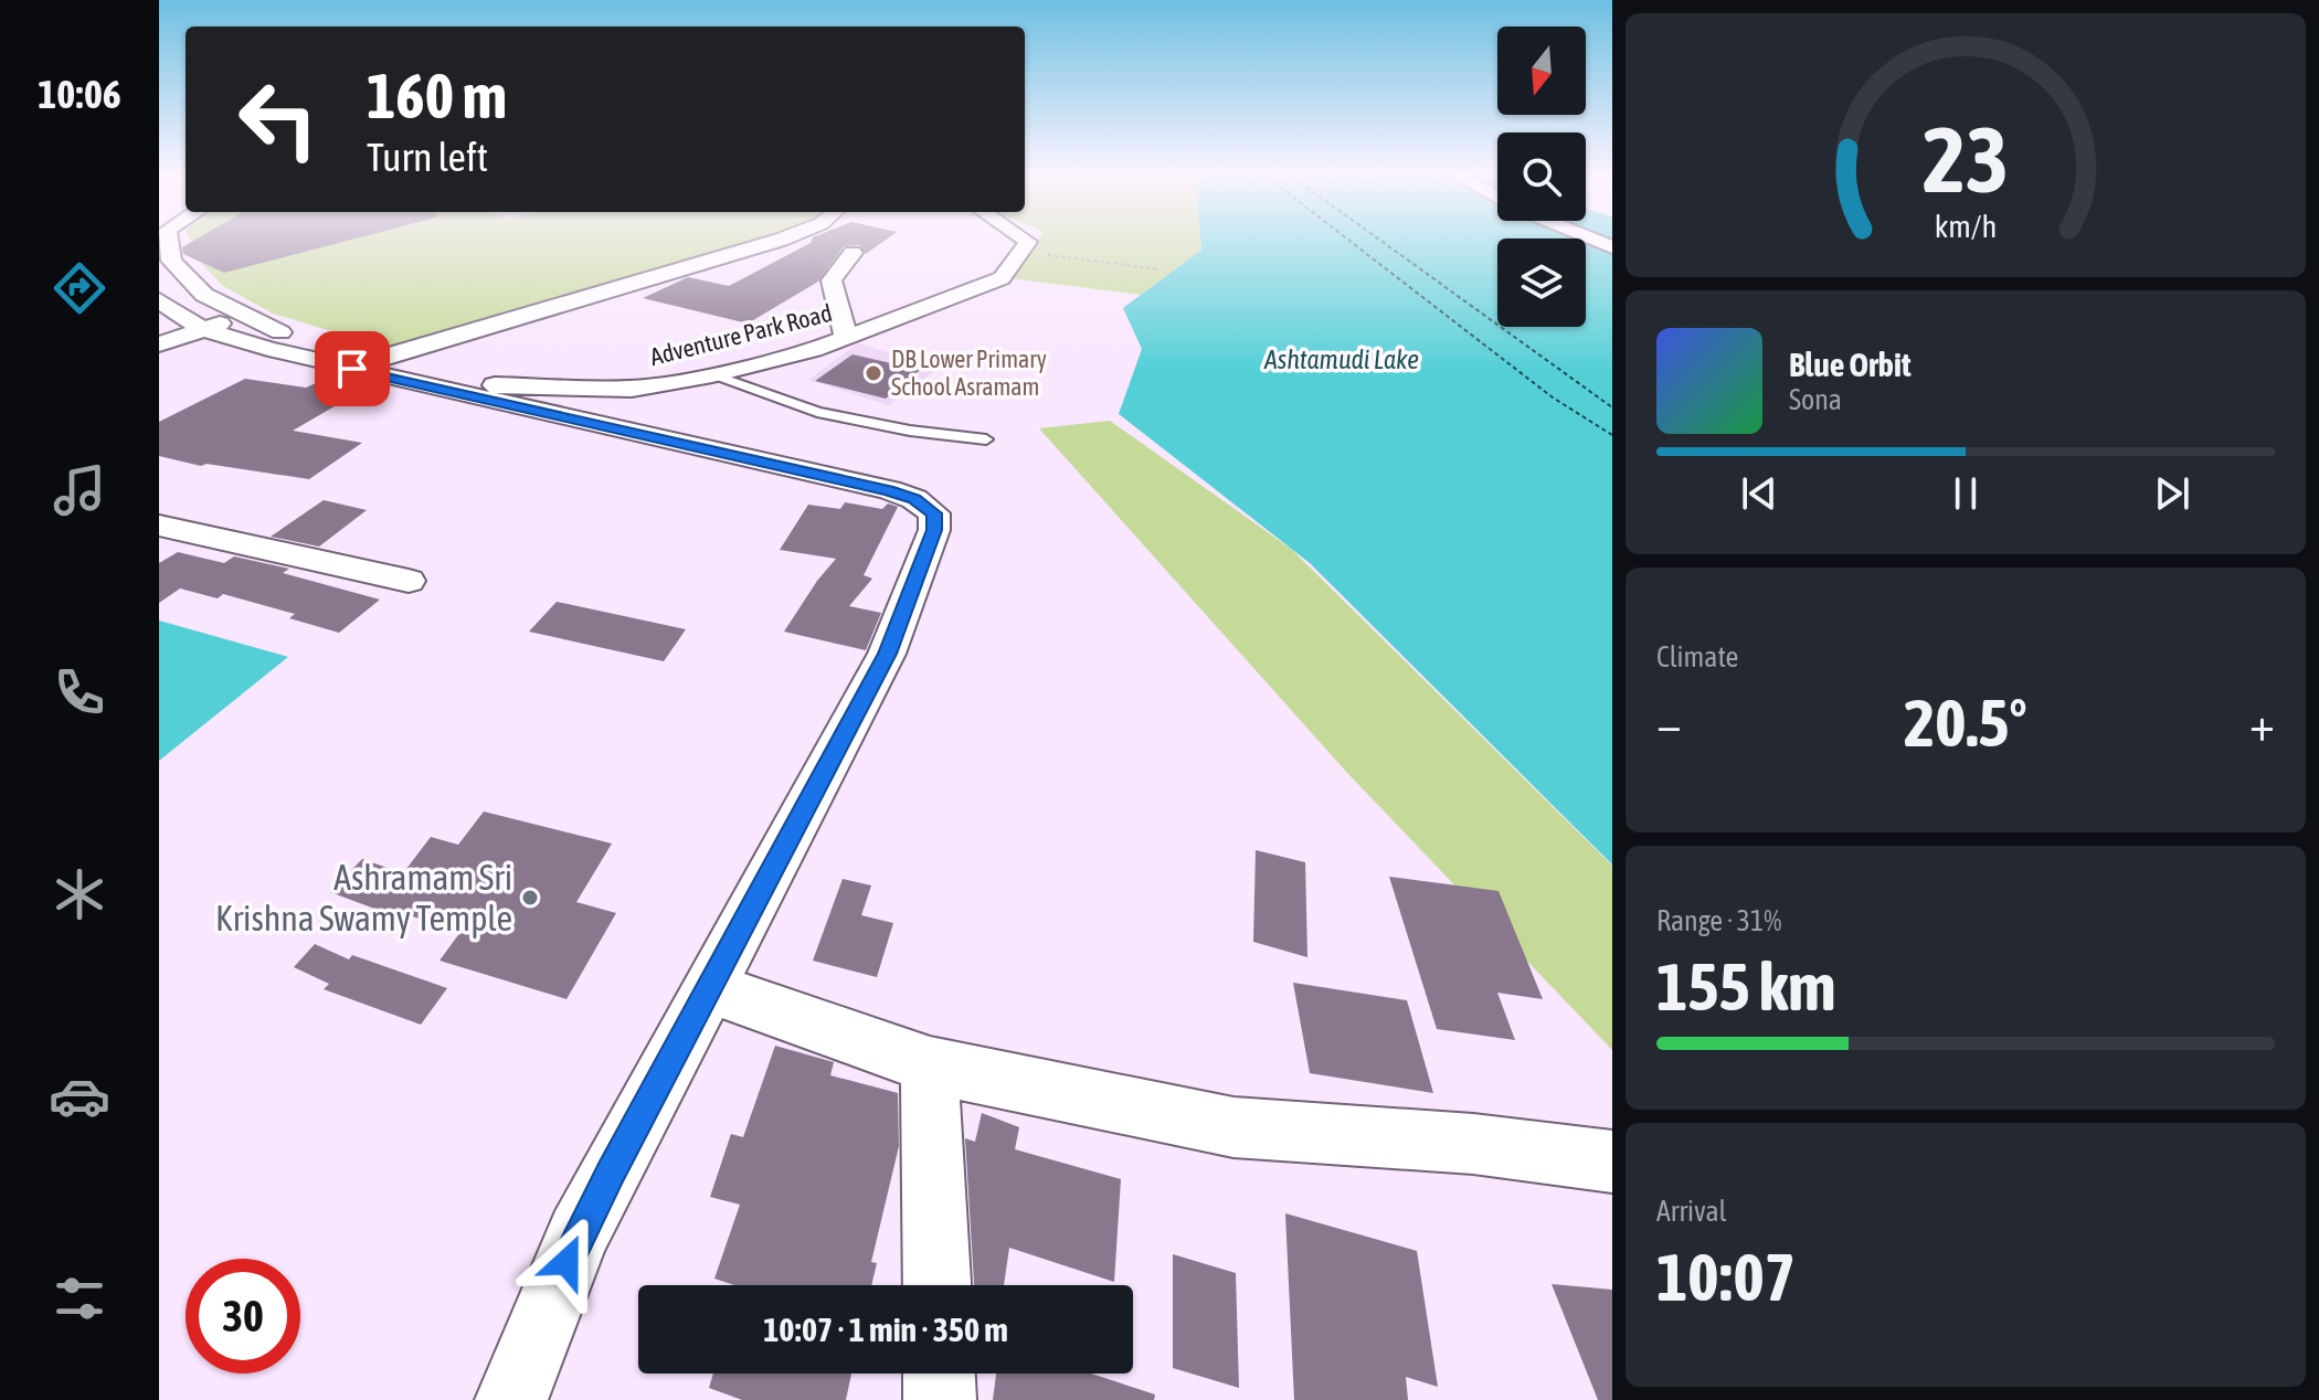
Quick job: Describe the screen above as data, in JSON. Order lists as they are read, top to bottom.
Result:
{
  "streets": {
    "street": ["Adventure Park Road"]
  },
  "water": ["Ashtamudi Lake"],
  "places": ["DB Lower Primary School Asramam", "Ashramam Sri Krishna Swamy Temple"],
  "north": "bottom",
  "page": {
    "tabs": "10:06",
    "turn": ["160 m", "Turn left"],
    "song": ["Blue Orbit", "Sona"],
    "tile": [
      "Climate",
      ["Range · 31%", "155 km"],
      ["Arrival", "10:07"]
    ],
    "heat": ["−", "20.5°", "+"],
    "limit": "30",
    "trip": "10:07 · 1 min · 350 m",
    "gauge": ["23", "km/h"]
  }
}
